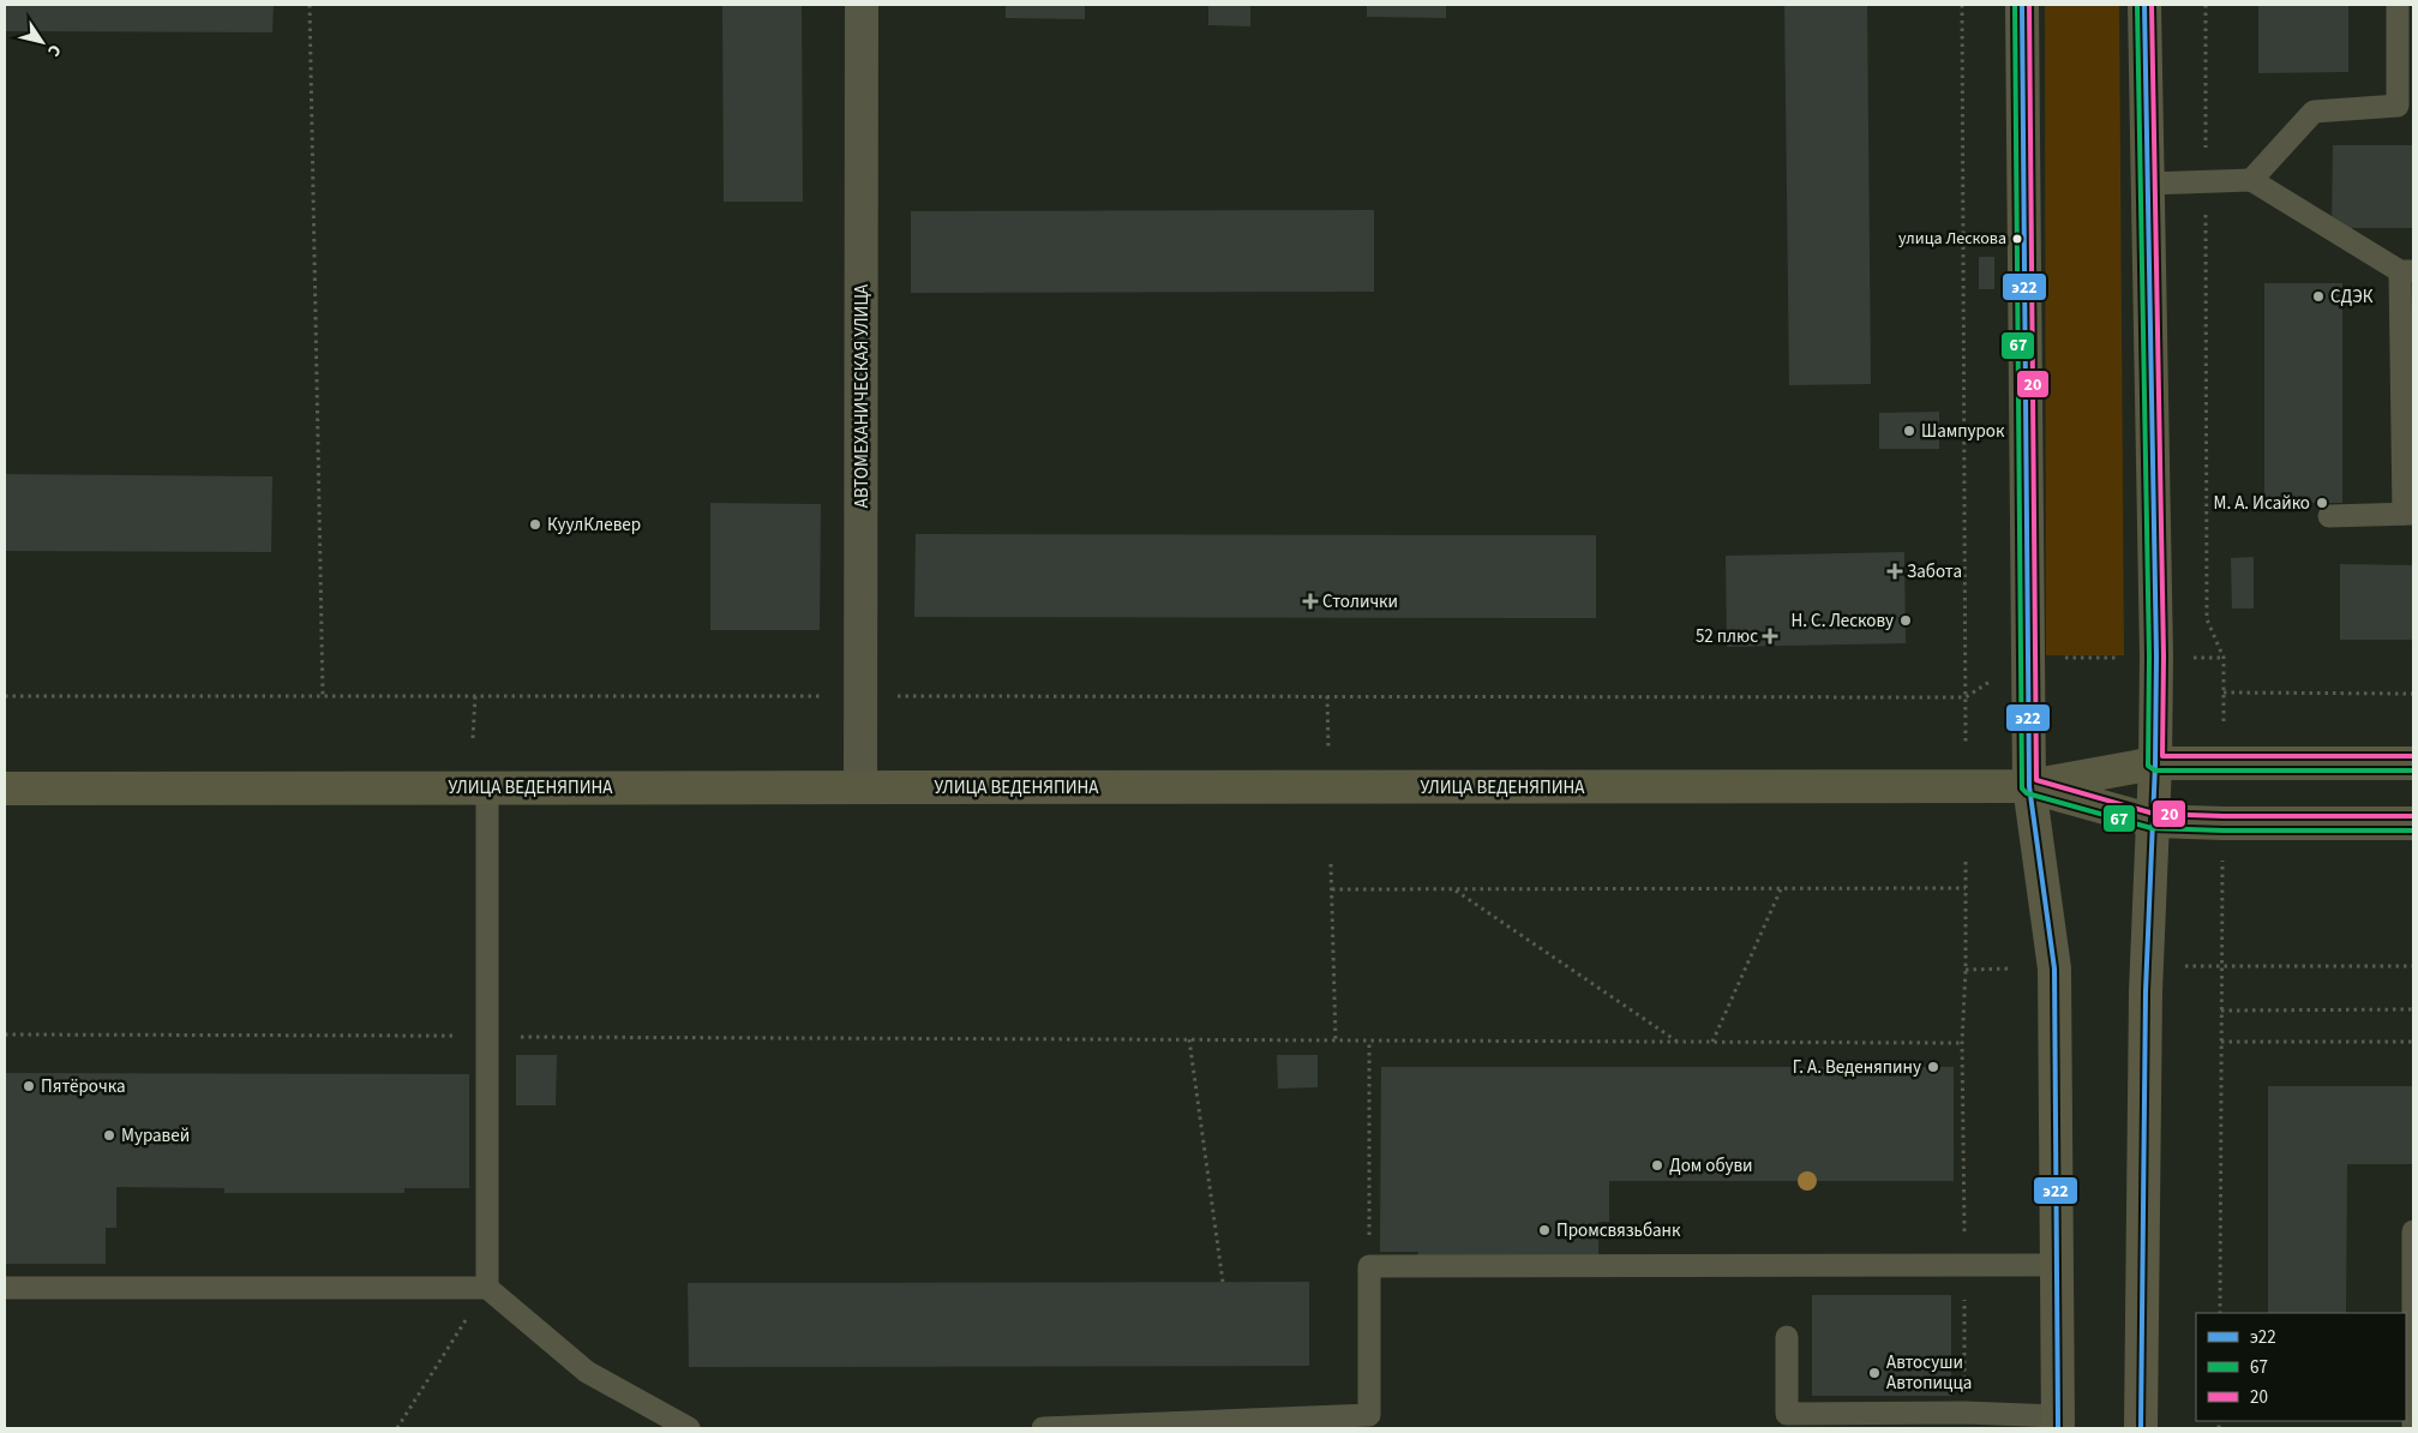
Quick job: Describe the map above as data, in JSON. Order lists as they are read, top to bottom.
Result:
{
  "streets": {
    "main road": ["УЛИЦА ВЕДЕНЯПИНА"],
    "street": ["АВТОМЕХАНИЧЕСКАЯ УЛИЦА"]
  },
  "crossings": [
    ["АВТОМЕХАНИЧЕСКАЯ УЛИЦА", "УЛИЦА ВЕДЕНЯПИНА"]
  ],
  "places": {
    "other": [
      "улица Лескова",
      "СДЭК",
      "Шампурок",
      "М. А. Исайко",
      "КуулКлевер",
      "Н. С. Лескову",
      "Г. А. Веденяпину",
      "Пятёрочка",
      "Муравей",
      "Дом обуви",
      "Промсвязьбанк",
      "Автосуши Автопицца"
    ],
    "health": ["Забота", "Столички", "52 плюс"]
  },
  "lines": ["transit line э22", "transit line 67", "transit line 20"],
  "legend": ["э22", "67", "20"],
  "north": "bottom right"
}
